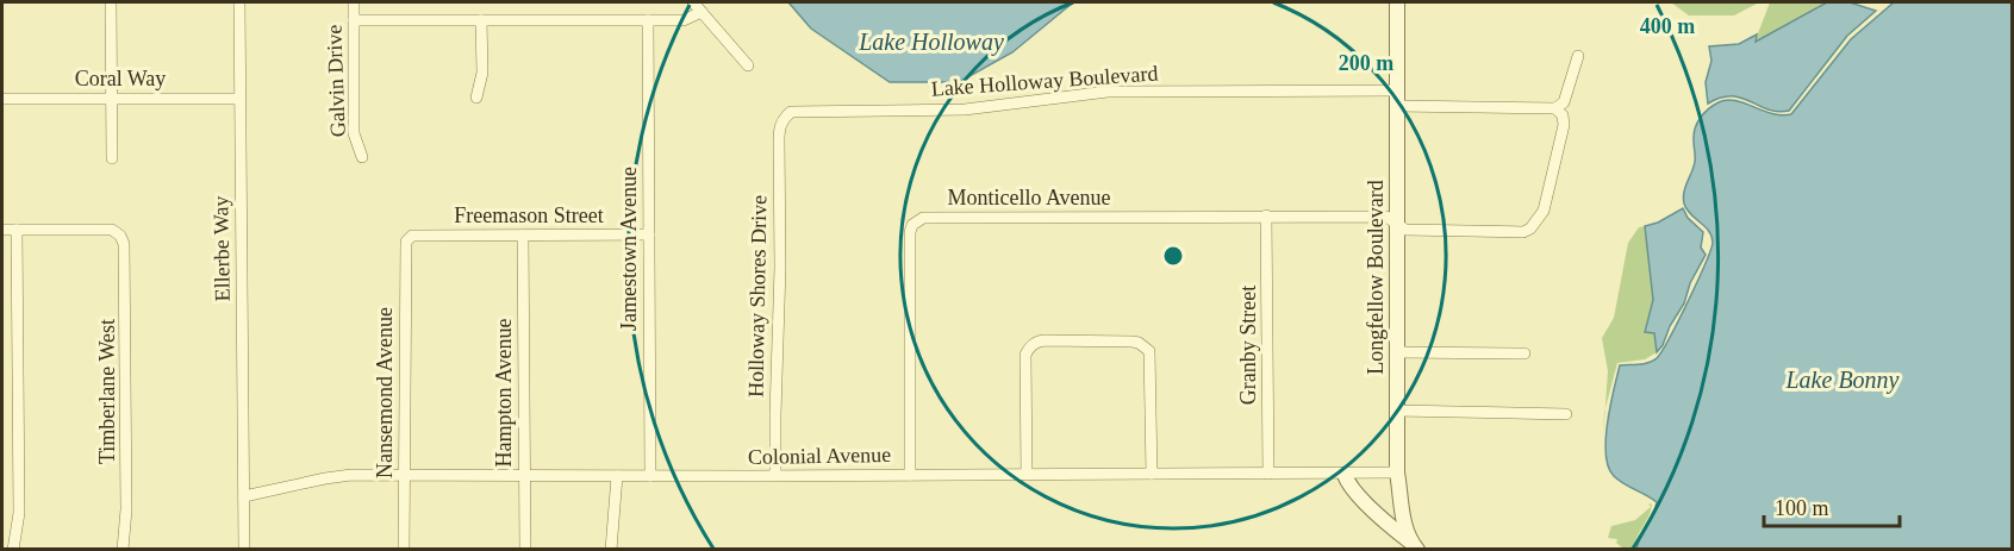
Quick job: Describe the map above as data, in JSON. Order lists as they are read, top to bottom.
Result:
{
  "streets": {
    "street": [
      "Coral Way",
      "Galvin Drive",
      "Lake Holloway Boulevard",
      "Monticello Avenue",
      "Freemason Street",
      "Ellerbe Way",
      "Jamestown Avenue",
      "Longfellow Boulevard",
      "Holloway Shores Drive",
      "Granby Street",
      "Timberlane West",
      "Nansemond Avenue",
      "Hampton Avenue",
      "Colonial Avenue"
    ]
  },
  "crossings": [
    ["Coral Way", "Ellerbe Way"],
    ["Lake Holloway Boulevard", "Longfellow Boulevard"],
    ["Lake Holloway Boulevard", "Holloway Shores Drive"],
    ["Monticello Avenue", "Longfellow Boulevard"],
    ["Monticello Avenue", "Granby Street"],
    ["Monticello Avenue", "Colonial Avenue"],
    ["Freemason Street", "Jamestown Avenue"],
    ["Freemason Street", "Nansemond Avenue"],
    ["Freemason Street", "Hampton Avenue"],
    ["Ellerbe Way", "Colonial Avenue"],
    ["Jamestown Avenue", "Colonial Avenue"],
    ["Longfellow Boulevard", "Colonial Avenue"],
    ["Holloway Shores Drive", "Colonial Avenue"],
    ["Granby Street", "Colonial Avenue"],
    ["Nansemond Avenue", "Colonial Avenue"],
    ["Hampton Avenue", "Colonial Avenue"]
  ],
  "water": ["Lake Holloway", "Lake Bonny"],
  "scale_bar": "100 m",
  "rings": ["400 m", "200 m"]
}
